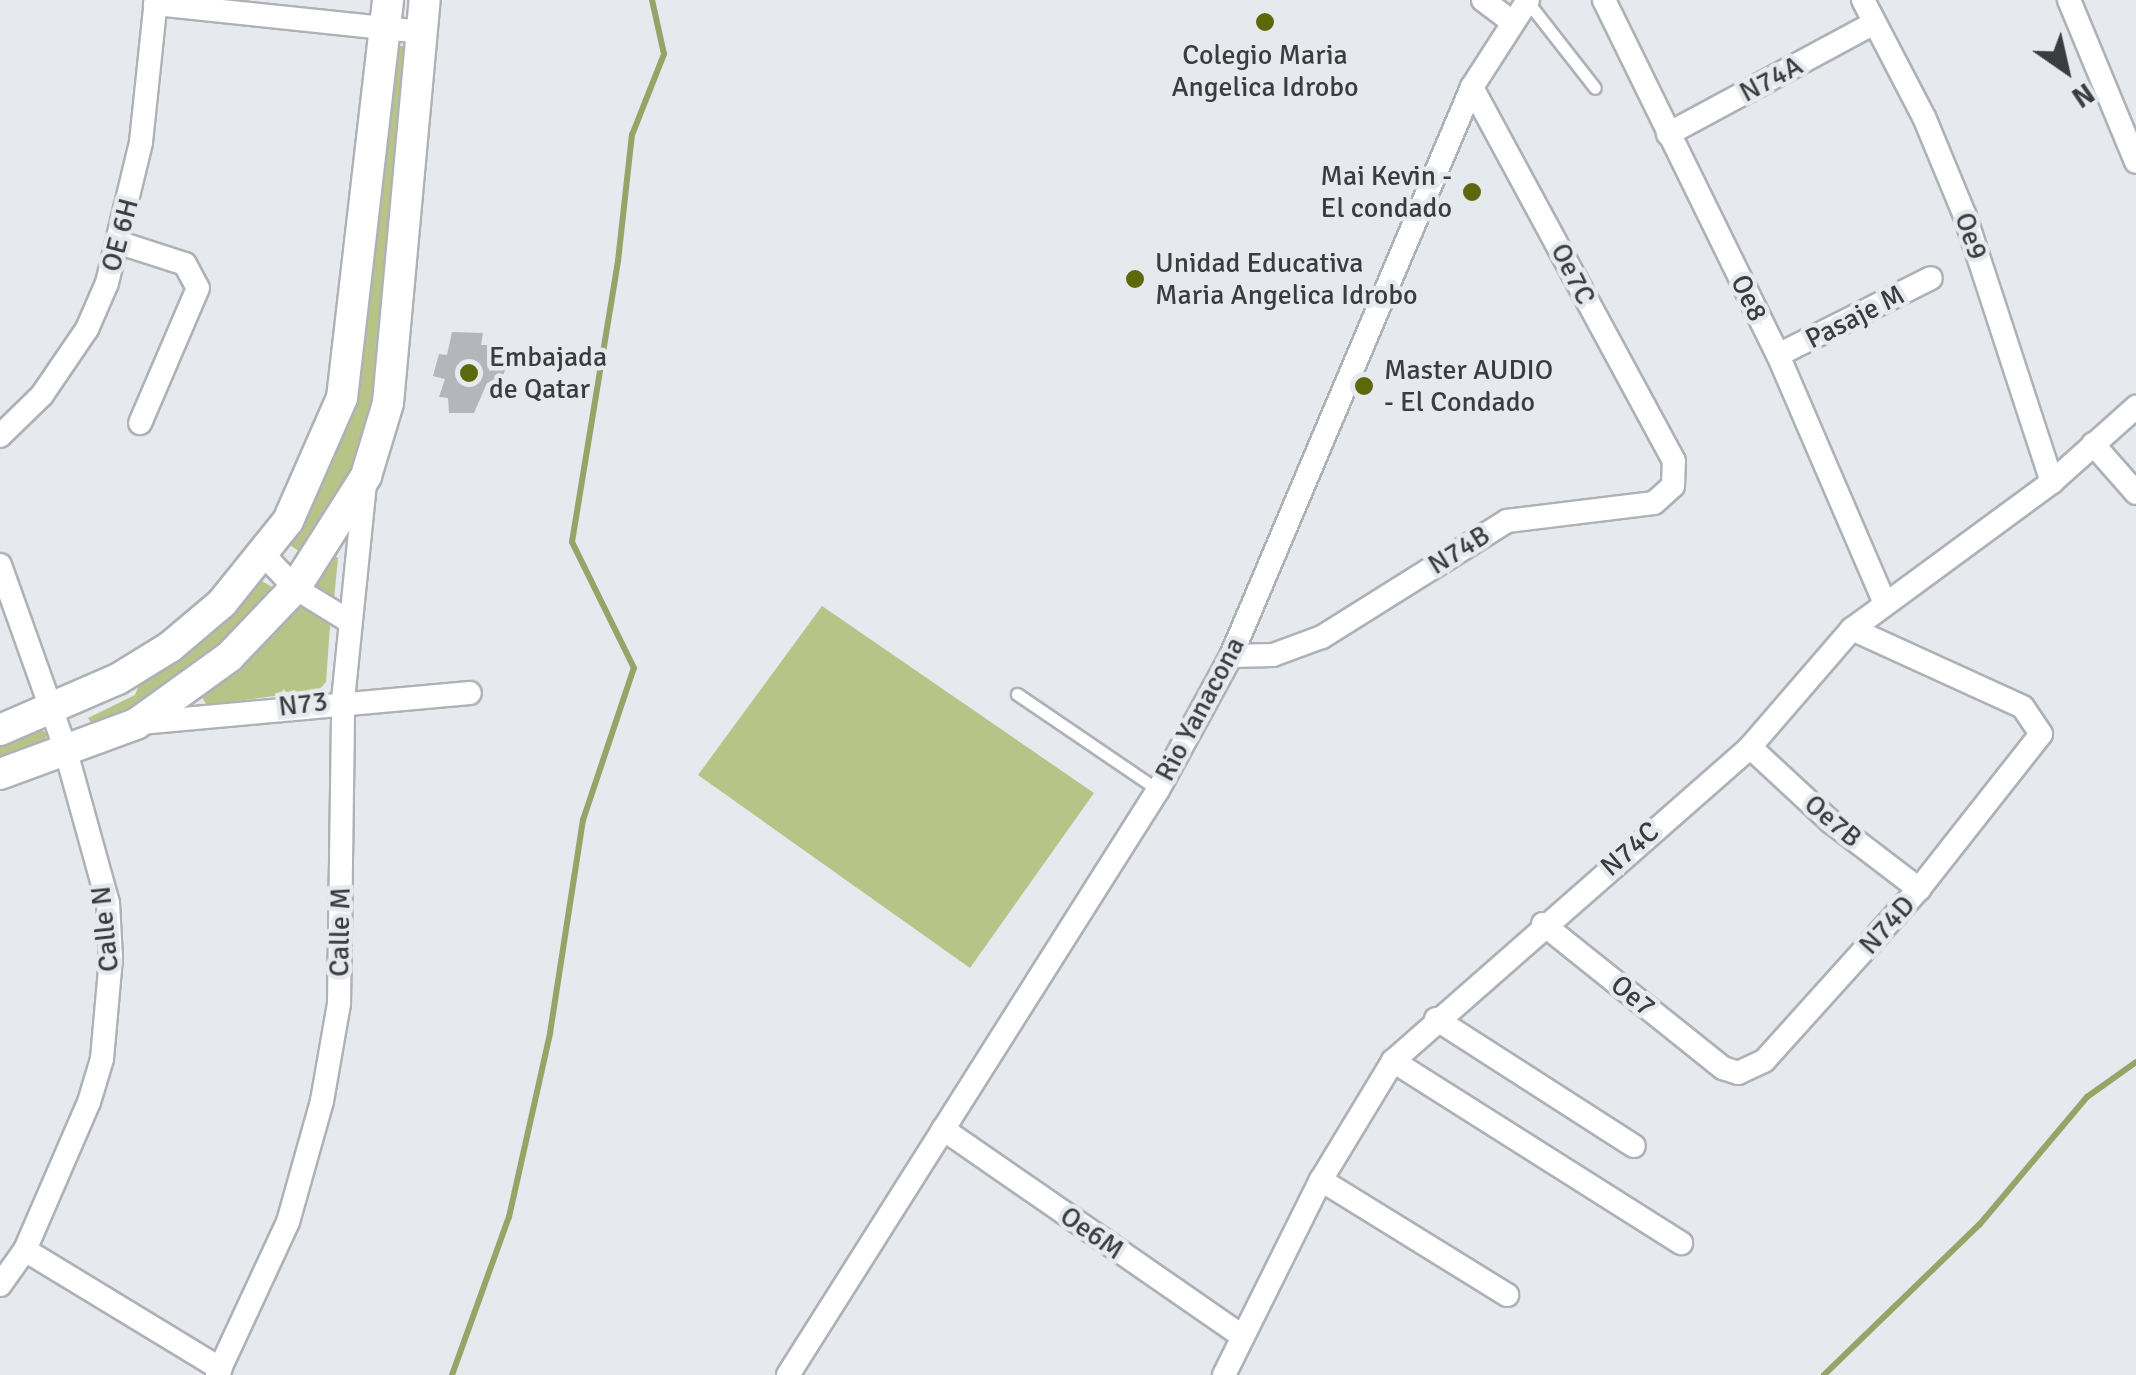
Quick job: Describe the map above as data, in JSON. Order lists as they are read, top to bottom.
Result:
{
  "streets": {
    "street": [
      "N74A",
      "OE 6H",
      "Oe9",
      "Oe7C",
      "Oe8",
      "Pasaje M",
      "N74B",
      "N73",
      "Rio Yanacona",
      "Oe7B",
      "N74C",
      "N74D",
      "Calle N",
      "Calle M",
      "Oe7",
      "Oe6M"
    ]
  },
  "crossings": [
    ["N74A", "Oe9"],
    ["N74A", "Oe8"],
    ["Oe9", "N74C"],
    ["Oe7C", "N74B"],
    ["Oe7C", "Rio Yanacona"],
    ["Oe8", "Pasaje M"],
    ["Oe8", "N74C"],
    ["N74B", "Rio Yanacona"],
    ["N73", "Calle M"],
    ["Rio Yanacona", "Oe6M"],
    ["Oe7B", "N74C"],
    ["Oe7B", "N74D"],
    ["N74C", "N74D"],
    ["N74C", "Oe7"],
    ["N74C", "Oe6M"],
    ["N74D", "Oe7"],
    ["Calle N", "Calle M"]
  ],
  "places": [
    "Colegio Maria Angelica Idrobo",
    "Mai Kevin - El condado",
    "Unidad Educativa Maria Angelica Idrobo",
    "Embajada de Qatar",
    "Master AUDIO - El Condado"
  ],
  "north": "bottom right"
}
